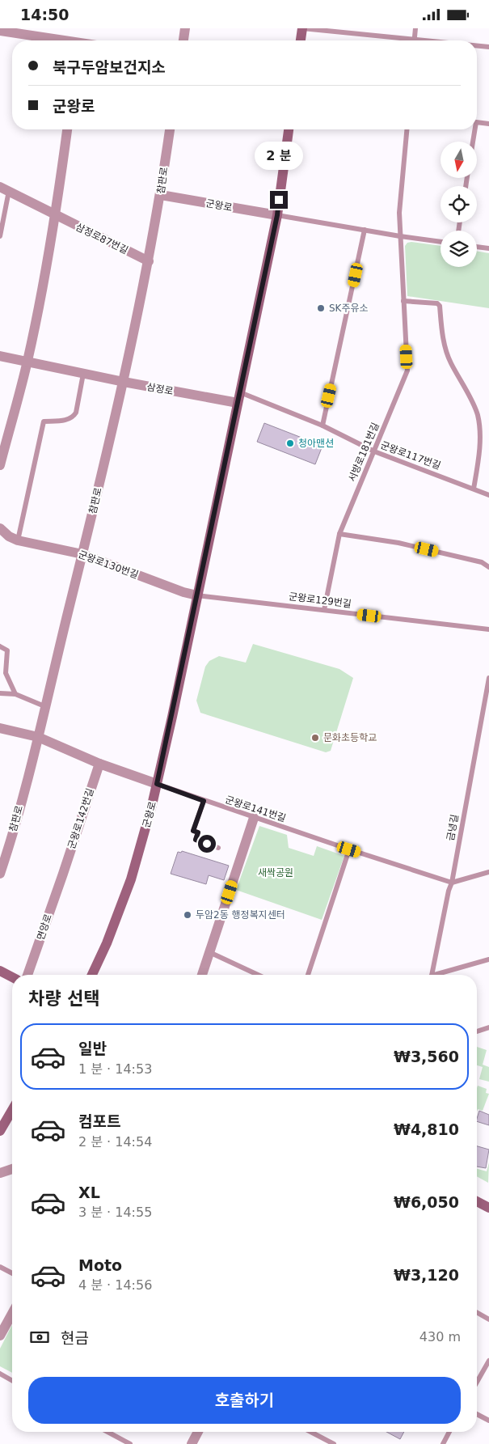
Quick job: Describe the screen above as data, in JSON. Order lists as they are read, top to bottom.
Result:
{
  "streets": {
    "main road": ["군왕로"],
    "street": [
      "참판로",
      "삼정로87번길",
      "삼정로",
      "군왕로130번길",
      "군왕로142번길",
      "면앙로"
    ],
    "lane": [
      "서방로181번길",
      "군왕로117번길",
      "군왕로129번길",
      "군왕로141번길",
      "금녕길"
    ]
  },
  "crossings": [
    ["참판로", "군왕로"],
    ["참판로", "삼정로87번길"],
    ["참판로", "삼정로"],
    ["참판로", "군왕로130번길"],
    ["군왕로", "삼정로"],
    ["군왕로", "군왕로117번길"],
    ["군왕로", "군왕로130번길"],
    ["군왕로", "군왕로129번길"],
    ["군왕로", "군왕로141번길"],
    ["서방로181번길", "군왕로117번길"],
    ["서방로181번길", "군왕로129번길"],
    ["군왕로130번길", "군왕로129번길"],
    ["군왕로141번길", "금녕길"],
    ["군왕로142번길", "면앙로"]
  ],
  "parks": ["새싹공원"],
  "places": [
    "SK주유소",
    "청아맨션",
    "문화초등학교",
    "두암2동 행정복지센터"
  ],
  "north": "bottom",
  "page": {
    "status": "14:50",
    "banner": ["북구두암보건지소", "군왕로"],
    "bubble": "2 분",
    "heading": "차량 선택",
    "list": [
      {
        "name": "일반",
        "note": "1 분 · 14:53",
        "value": "₩3,560"
      },
      {
        "name": "컴포트",
        "note": "2 분 · 14:54",
        "value": "₩4,810"
      },
      {
        "name": "XL",
        "note": "3 분 · 14:55",
        "value": "₩6,050"
      },
      {
        "name": "Moto",
        "note": "4 분 · 14:56",
        "value": "₩3,120"
      }
    ],
    "pay": ["현금", "430 m"],
    "buttons": "호출하기"
  }
}
